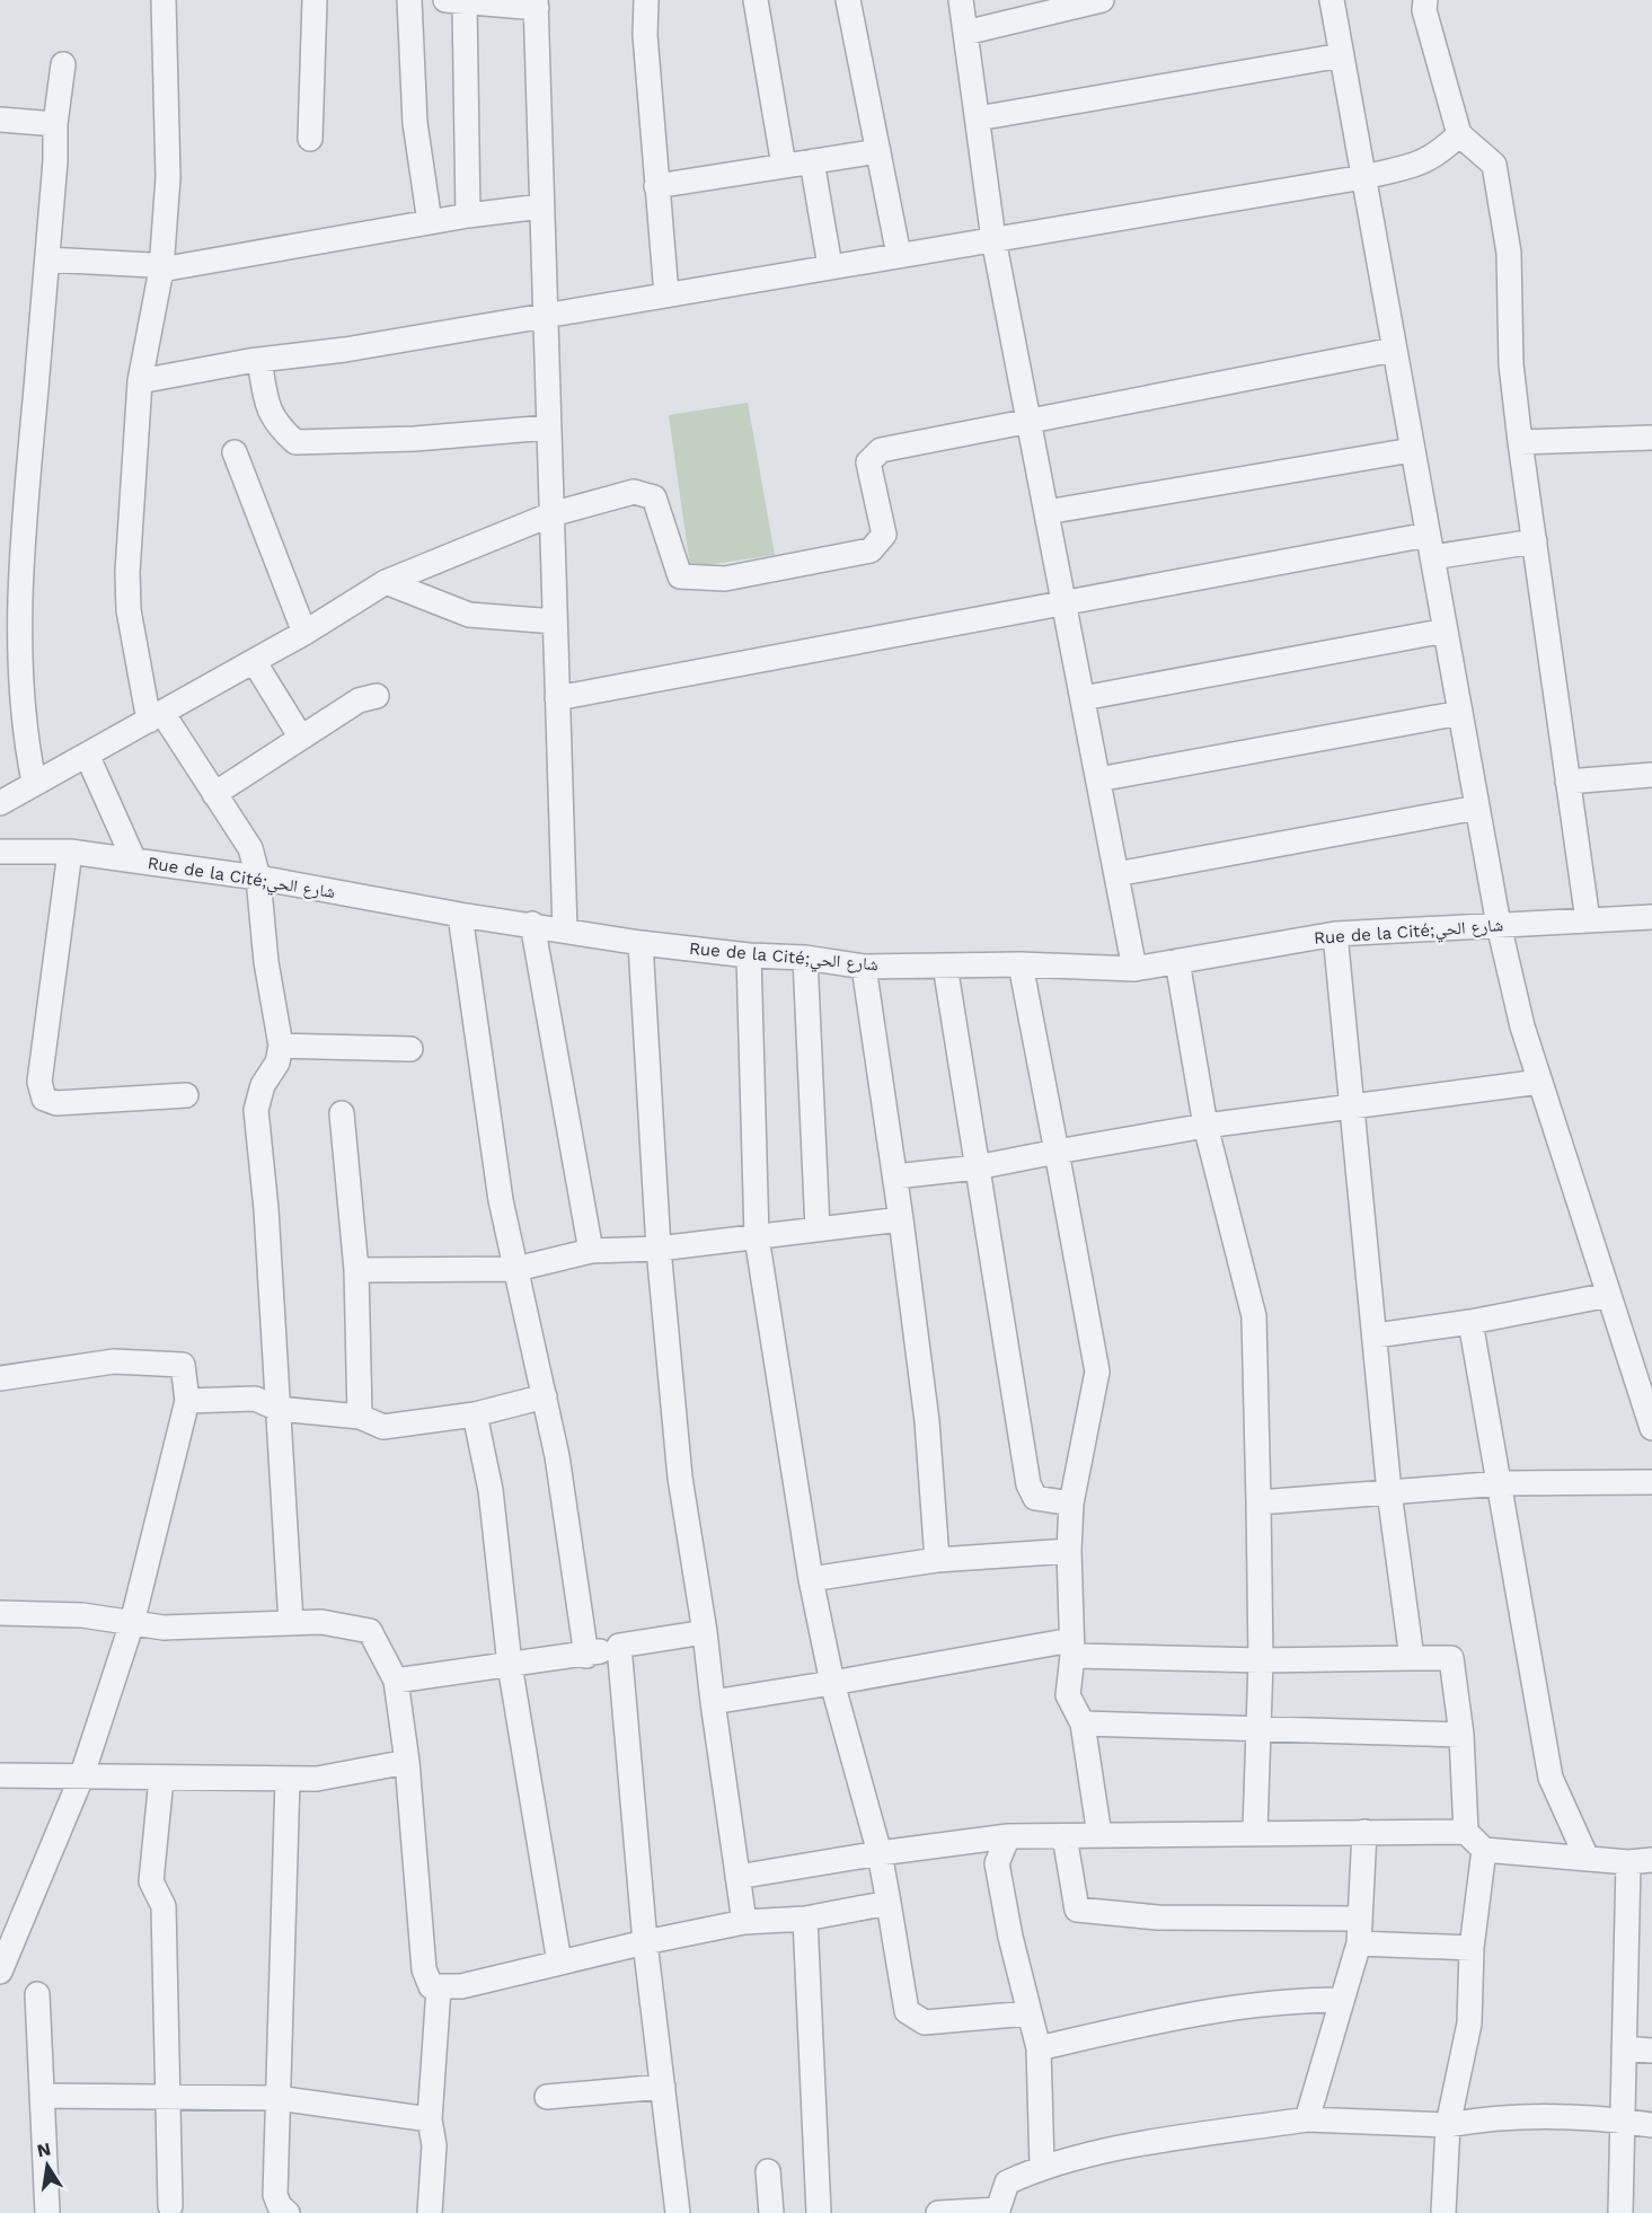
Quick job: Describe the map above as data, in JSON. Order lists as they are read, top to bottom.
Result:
{
  "streets": {
    "street": ["Rue de la Cité;شارع الحي"]
  },
  "north": "top"
}
